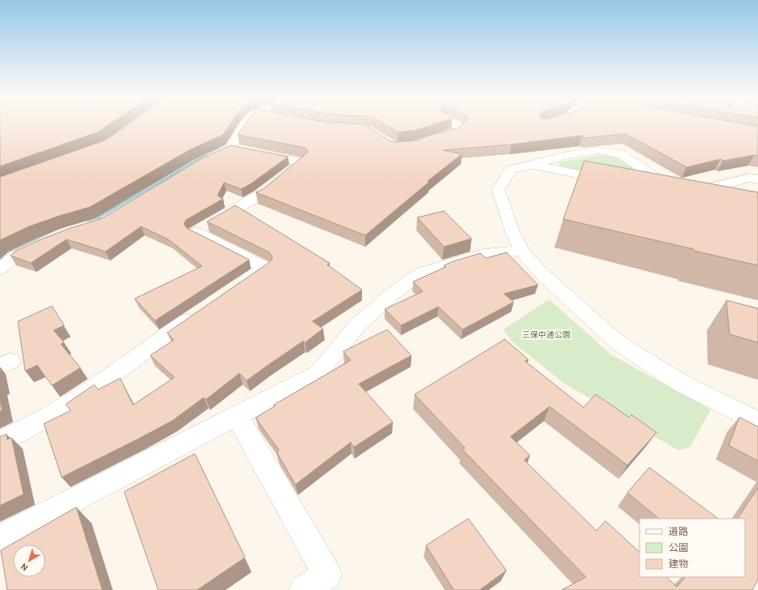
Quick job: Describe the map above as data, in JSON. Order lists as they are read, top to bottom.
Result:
{
  "parks": ["三保中通公園"],
  "legend": ["道路", "公園", "建物"],
  "north": "bottom left"
}
